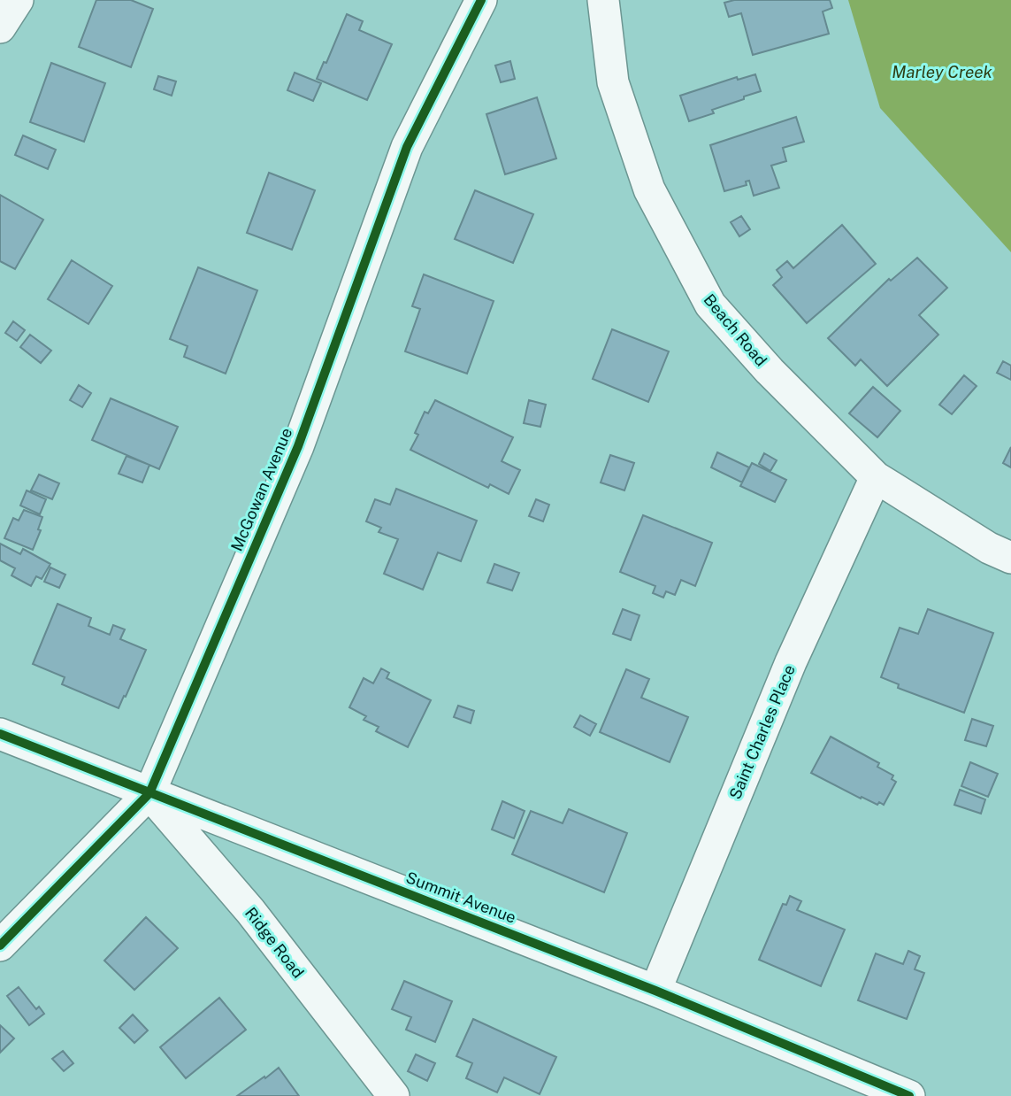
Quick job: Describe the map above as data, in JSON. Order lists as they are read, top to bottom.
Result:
{
  "streets": {
    "street": [
      "Beach Road",
      "McGowan Avenue",
      "Saint Charles Place",
      "Summit Avenue",
      "Ridge Road"
    ]
  },
  "crossings": [
    ["Beach Road", "Saint Charles Place"],
    ["McGowan Avenue", "Summit Avenue"],
    ["McGowan Avenue", "Ridge Road"],
    ["Saint Charles Place", "Summit Avenue"],
    ["Summit Avenue", "Ridge Road"]
  ],
  "water": ["Marley Creek"]
}
